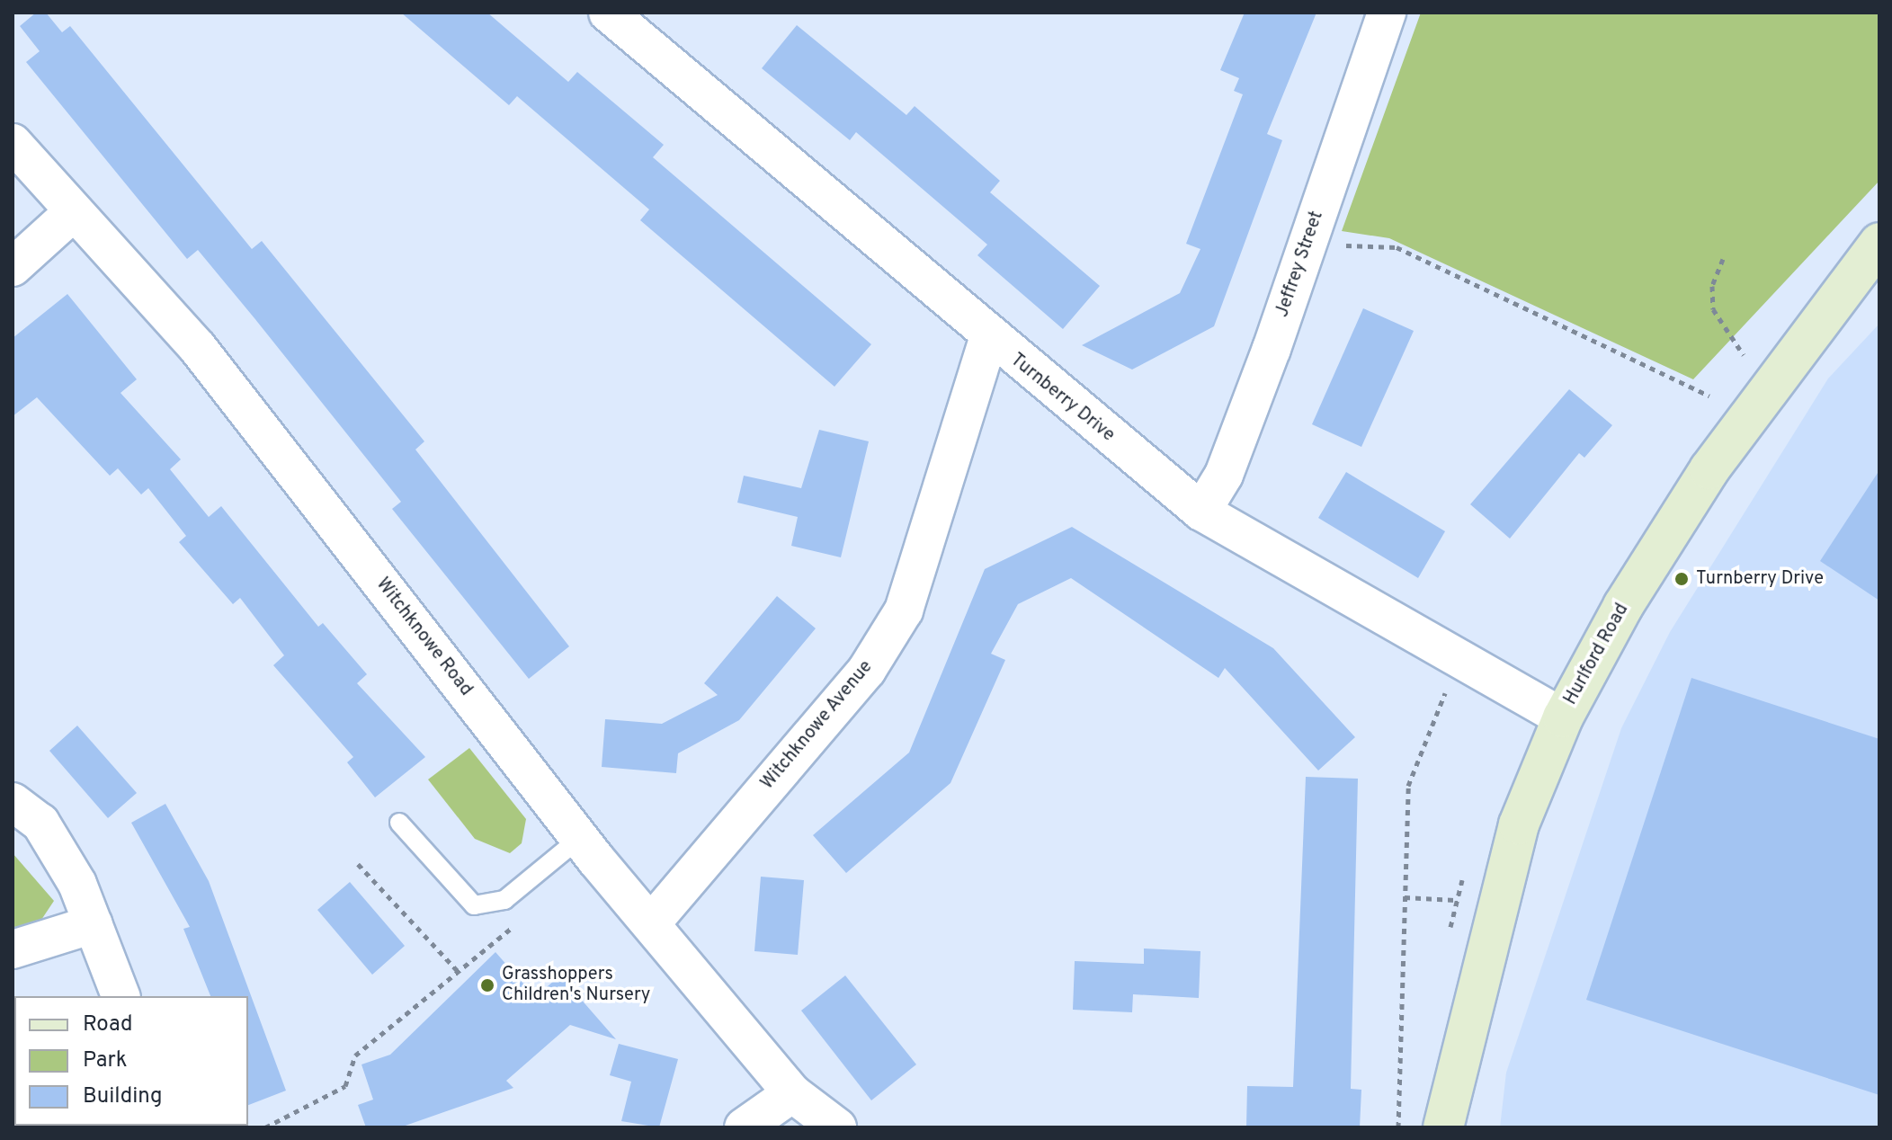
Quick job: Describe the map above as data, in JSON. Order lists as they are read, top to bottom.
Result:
{
  "streets": {
    "main road": ["Hurlford Road"],
    "street": [
      "Jeffrey Street",
      "Turnberry Drive",
      "Witchknowe Road",
      "Witchknowe Avenue"
    ]
  },
  "crossings": [
    ["Jeffrey Street", "Turnberry Drive"],
    ["Turnberry Drive", "Hurlford Road"],
    ["Turnberry Drive", "Witchknowe Avenue"],
    ["Witchknowe Road", "Witchknowe Avenue"]
  ],
  "places": ["Turnberry Drive", "Grasshoppers Children's Nursery"],
  "legend": ["Road", "Park", "Building"]
}
